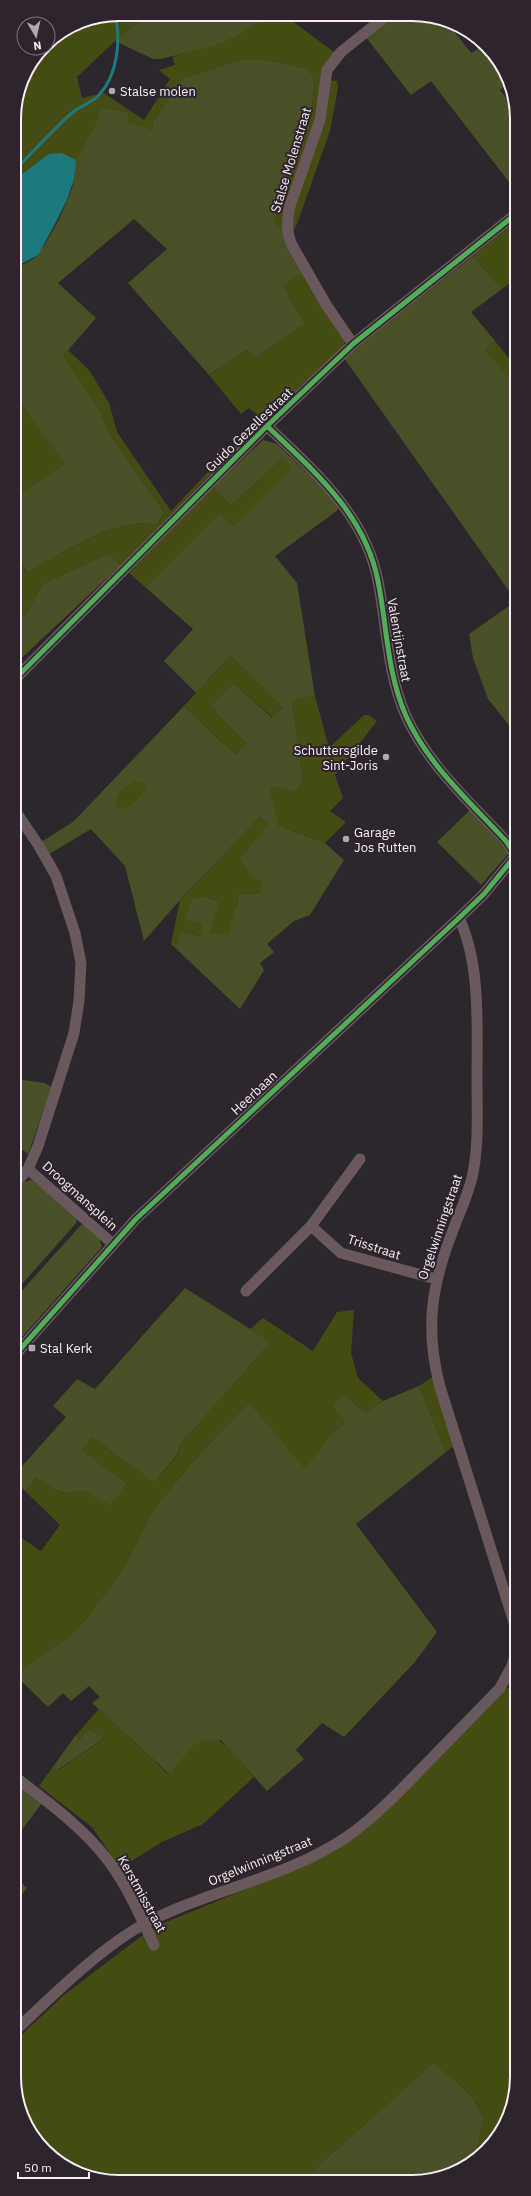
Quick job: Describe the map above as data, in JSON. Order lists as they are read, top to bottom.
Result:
{
  "streets": {
    "street": [
      "Stalse Molenstraat",
      "Guido Gezellestraat",
      "Valentijnstraat",
      "Heerbaan",
      "Droogmansplein",
      "Orgelwinningstraat",
      "Trisstraat",
      "Kerstmisstraat"
    ]
  },
  "crossings": [
    ["Stalse Molenstraat", "Guido Gezellestraat"],
    ["Guido Gezellestraat", "Valentijnstraat"],
    ["Heerbaan", "Droogmansplein"],
    ["Heerbaan", "Orgelwinningstraat"],
    ["Orgelwinningstraat", "Trisstraat"],
    ["Orgelwinningstraat", "Kerstmisstraat"]
  ],
  "places": {
    "other": ["Stalse molen", "Schuttersgilde Sint-Joris", "Garage Jos Rutten"],
    "transit": ["Stal Kerk"]
  },
  "scale_bar": "50 m",
  "north": "bottom"
}
